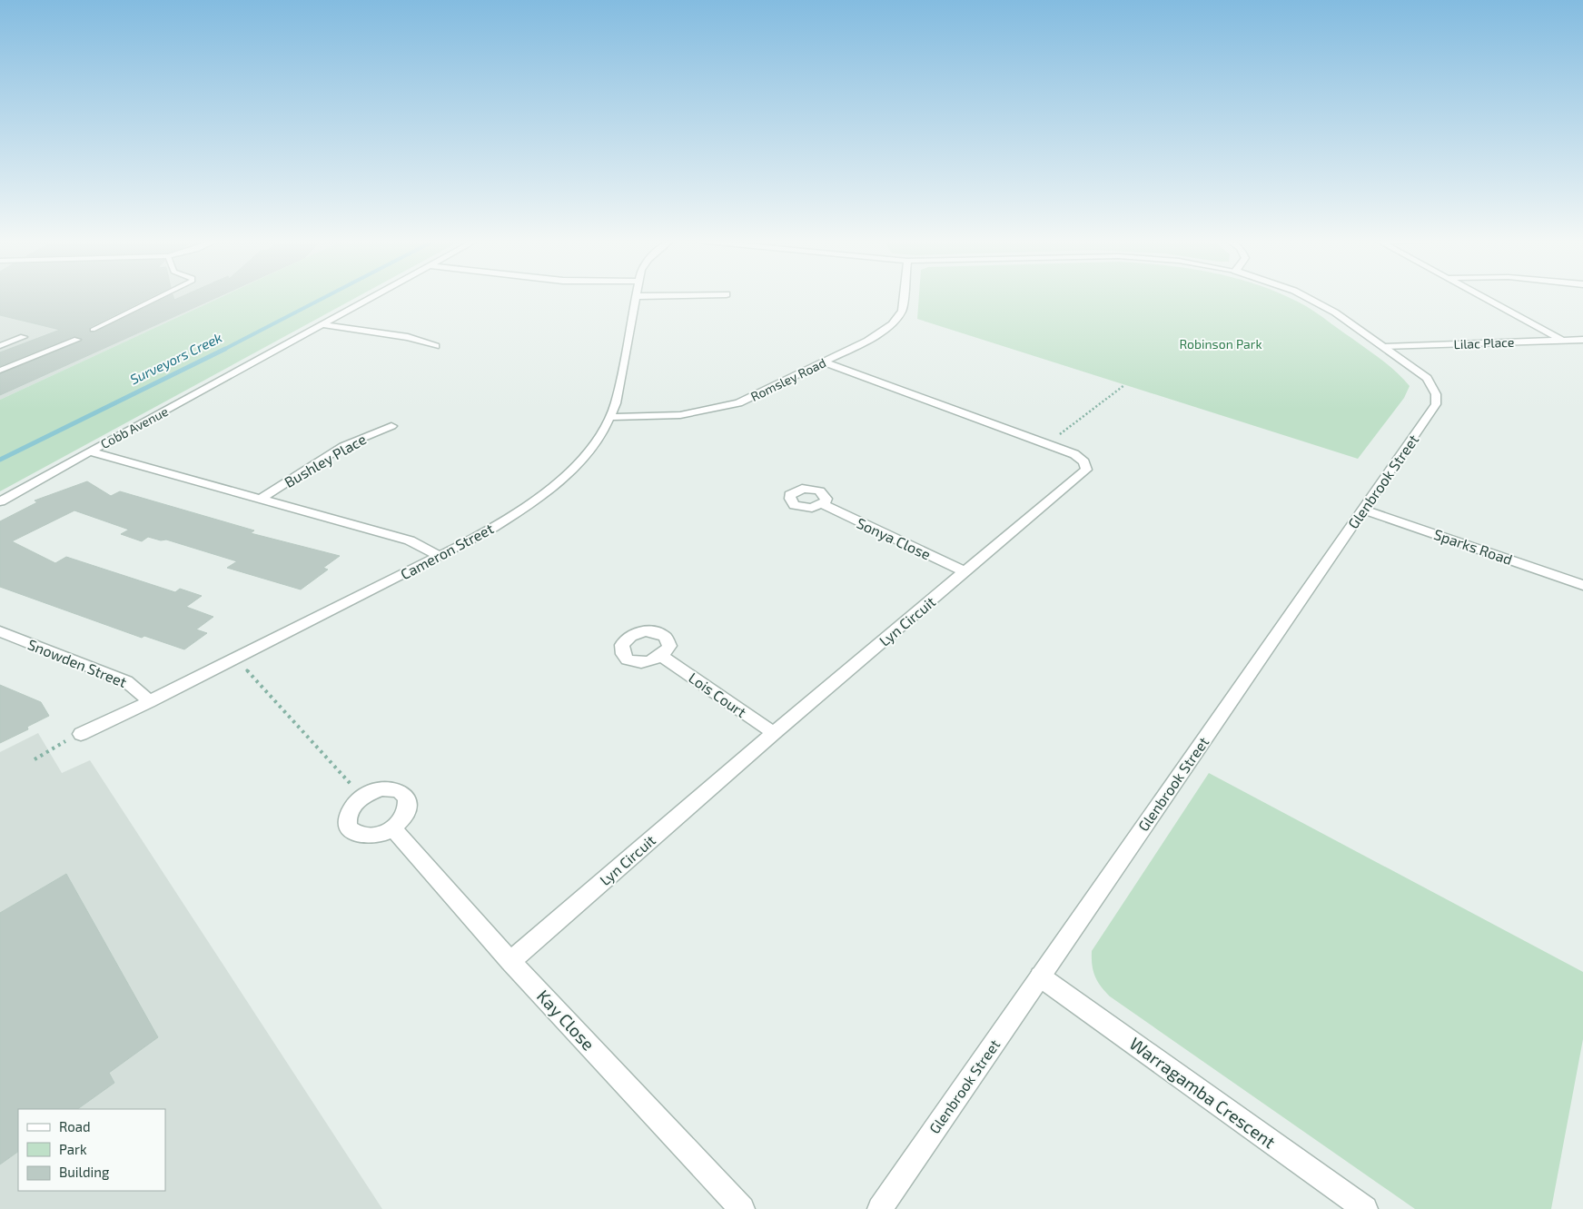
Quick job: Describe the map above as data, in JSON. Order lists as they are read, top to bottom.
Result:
{
  "streets": {
    "street": [
      "Lilac Place",
      "Romsley Road",
      "Cobb Avenue",
      "Bushley Place",
      "Glenbrook Street",
      "Sonya Close",
      "Sparks Road",
      "Cameron Street",
      "Lyn Circuit",
      "Snowden Street",
      "Lois Court",
      "Kay Close",
      "Warragamba Crescent"
    ]
  },
  "crossings": [
    ["Lilac Place", "Glenbrook Street"],
    ["Romsley Road", "Cameron Street"],
    ["Romsley Road", "Lyn Circuit"],
    ["Cobb Avenue", "Bushley Place"],
    ["Cobb Avenue", "Cameron Street"],
    ["Glenbrook Street", "Sparks Road"],
    ["Glenbrook Street", "Warragamba Crescent"],
    ["Sonya Close", "Lyn Circuit"],
    ["Cameron Street", "Snowden Street"],
    ["Lyn Circuit", "Lois Court"],
    ["Lyn Circuit", "Kay Close"]
  ],
  "water": ["Surveyors Creek"],
  "parks": ["Robinson Park"],
  "legend": ["Road", "Park", "Building"]
}
